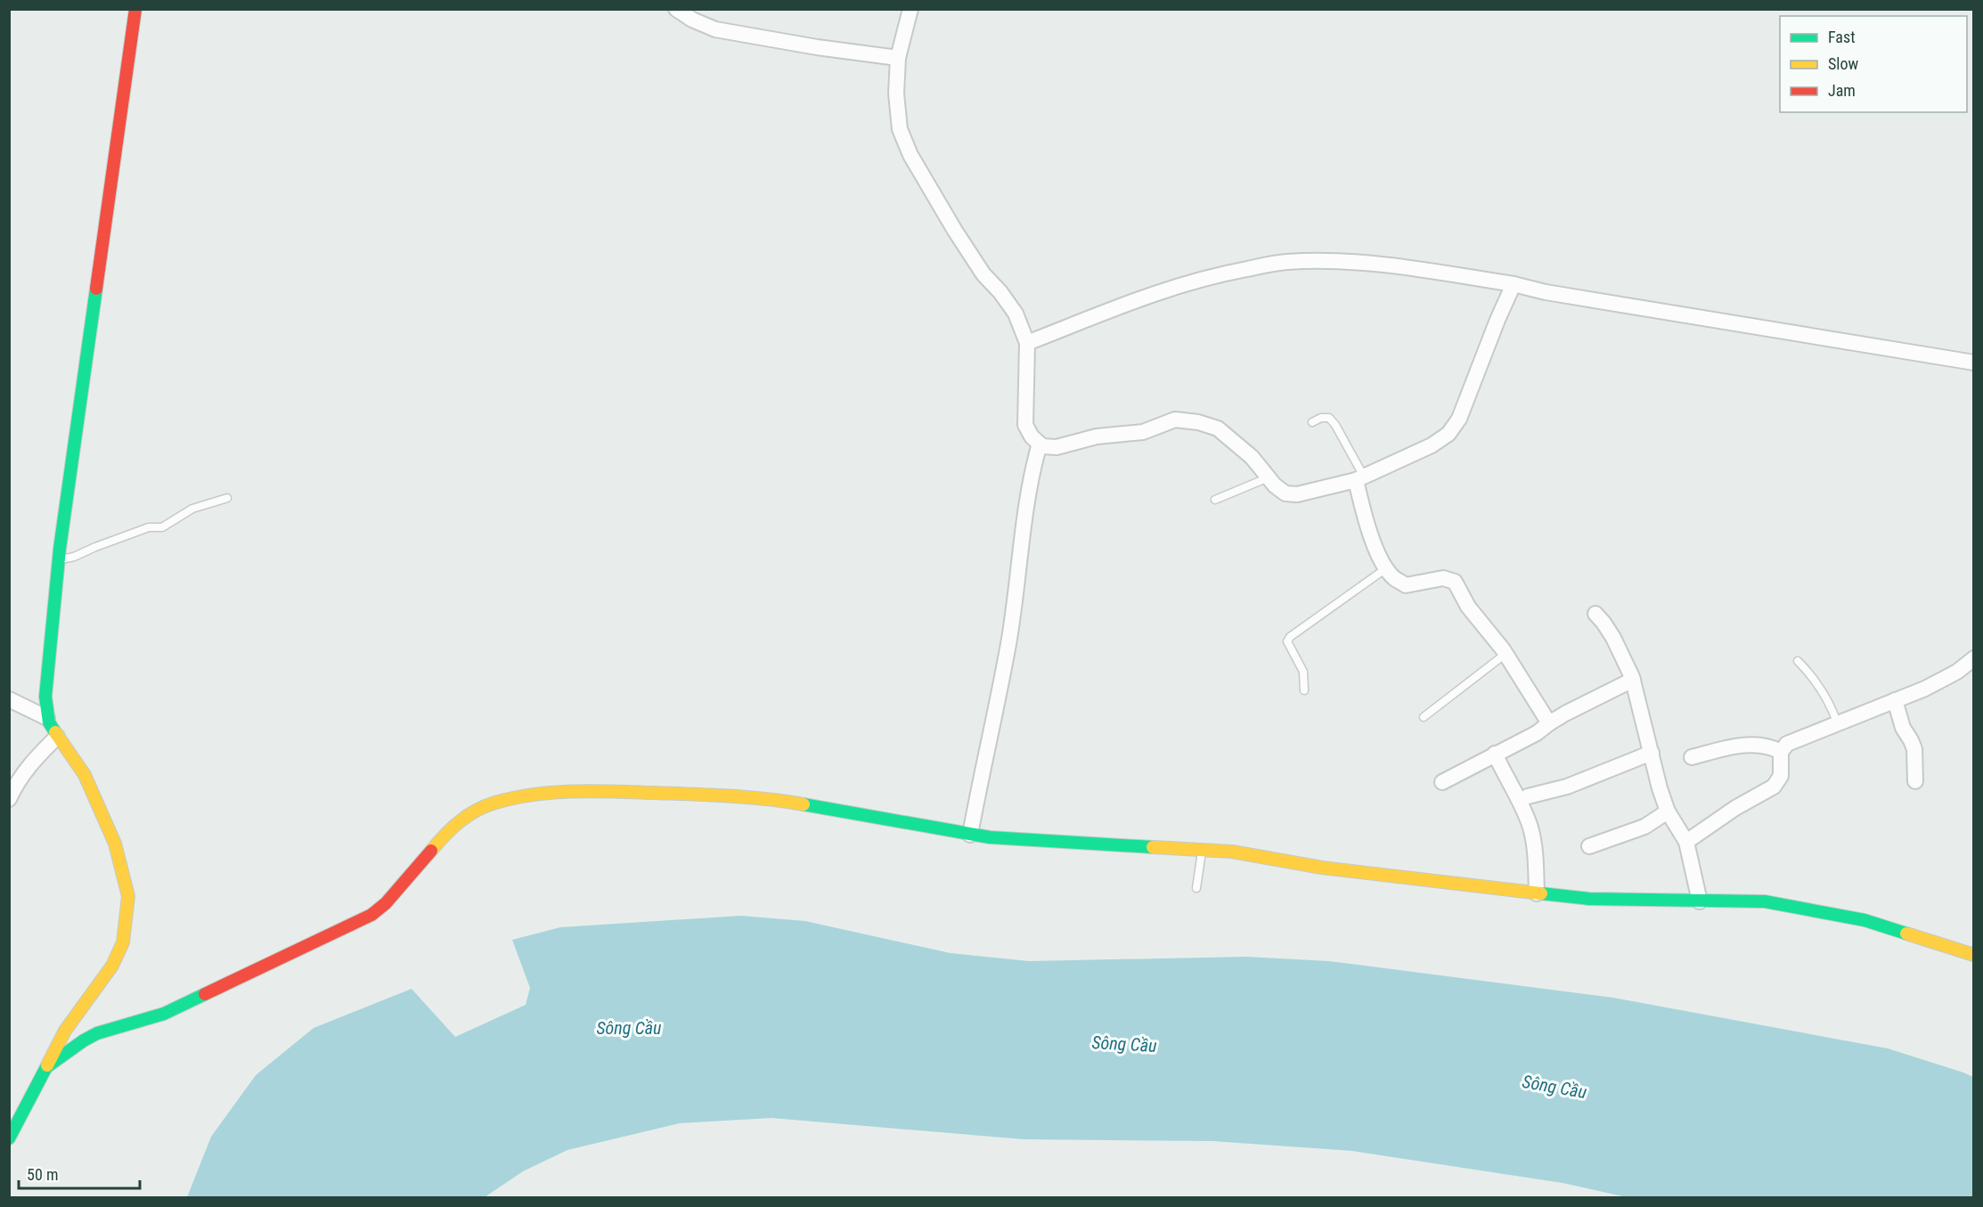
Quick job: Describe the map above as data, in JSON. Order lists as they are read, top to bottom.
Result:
{
  "water": ["Sông Cầu"],
  "legend": ["Fast", "Slow", "Jam"],
  "scale_bar": "50 m"
}
